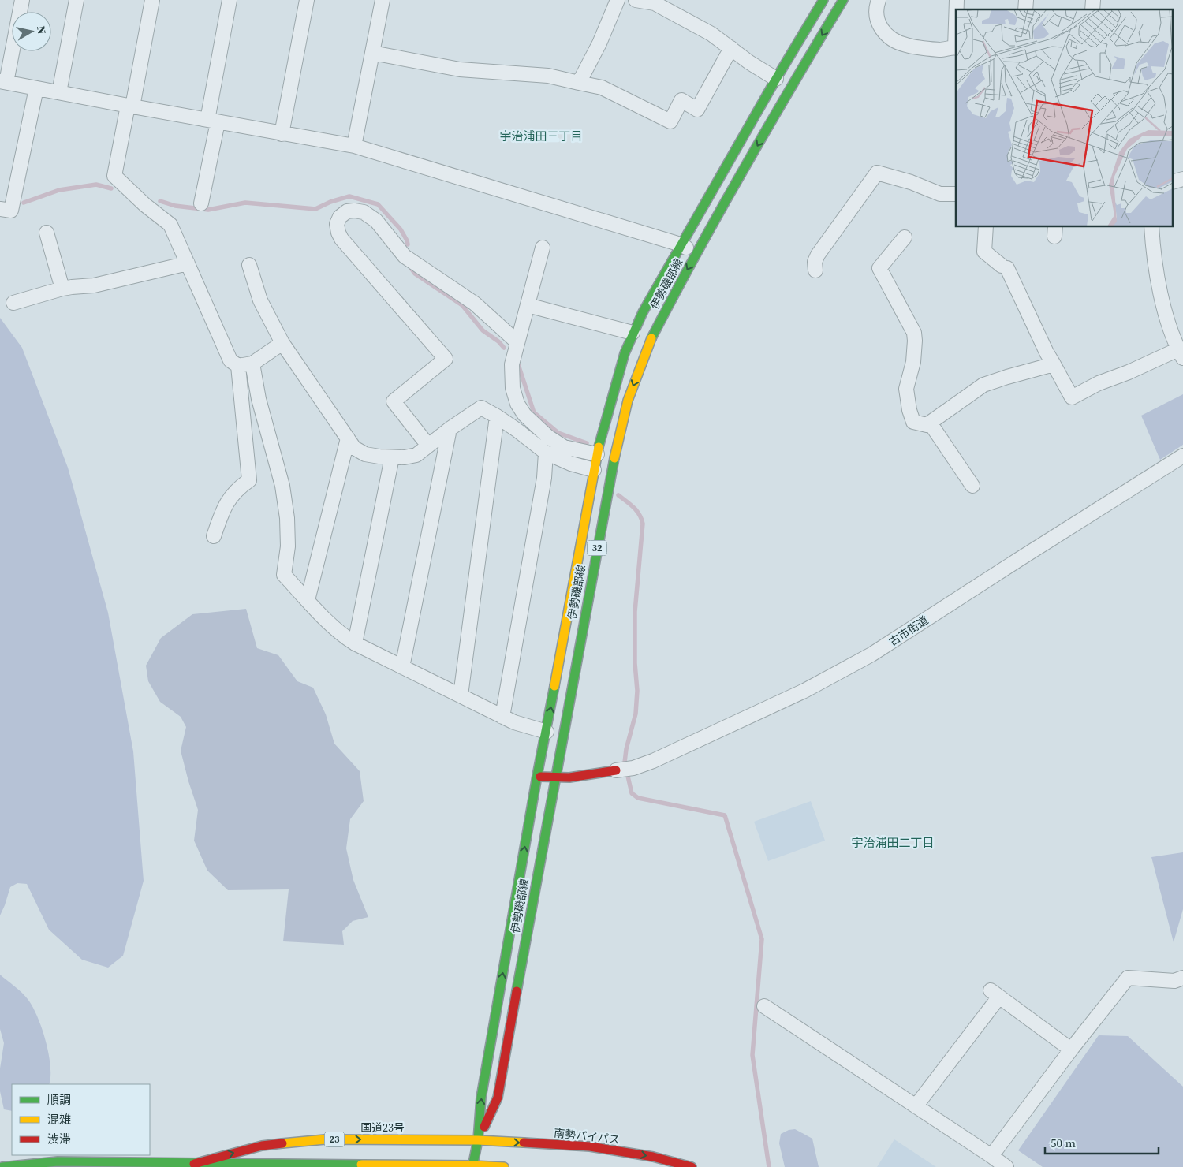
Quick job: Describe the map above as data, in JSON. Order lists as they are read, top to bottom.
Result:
{
  "streets": {
    "main road": [
      "伊勢磯部線",
      "32",
      "国道23号",
      "南勢バイパス",
      "23"
    ],
    "street": ["古市街道"]
  },
  "crossings": [
    ["伊勢磯部線", "国道23号"],
    ["伊勢磯部線", "南勢バイパス"],
    ["伊勢磯部線", "23"],
    ["国道23号", "南勢バイパス"],
    ["国道23号", "23"]
  ],
  "one_way": ["南勢バイパス"],
  "districts": ["宇治浦田三丁目", "宇治浦田二丁目"],
  "legend": ["順調", "混雑", "渋滞"],
  "scale_bar": "50 m",
  "north": "right"
}
